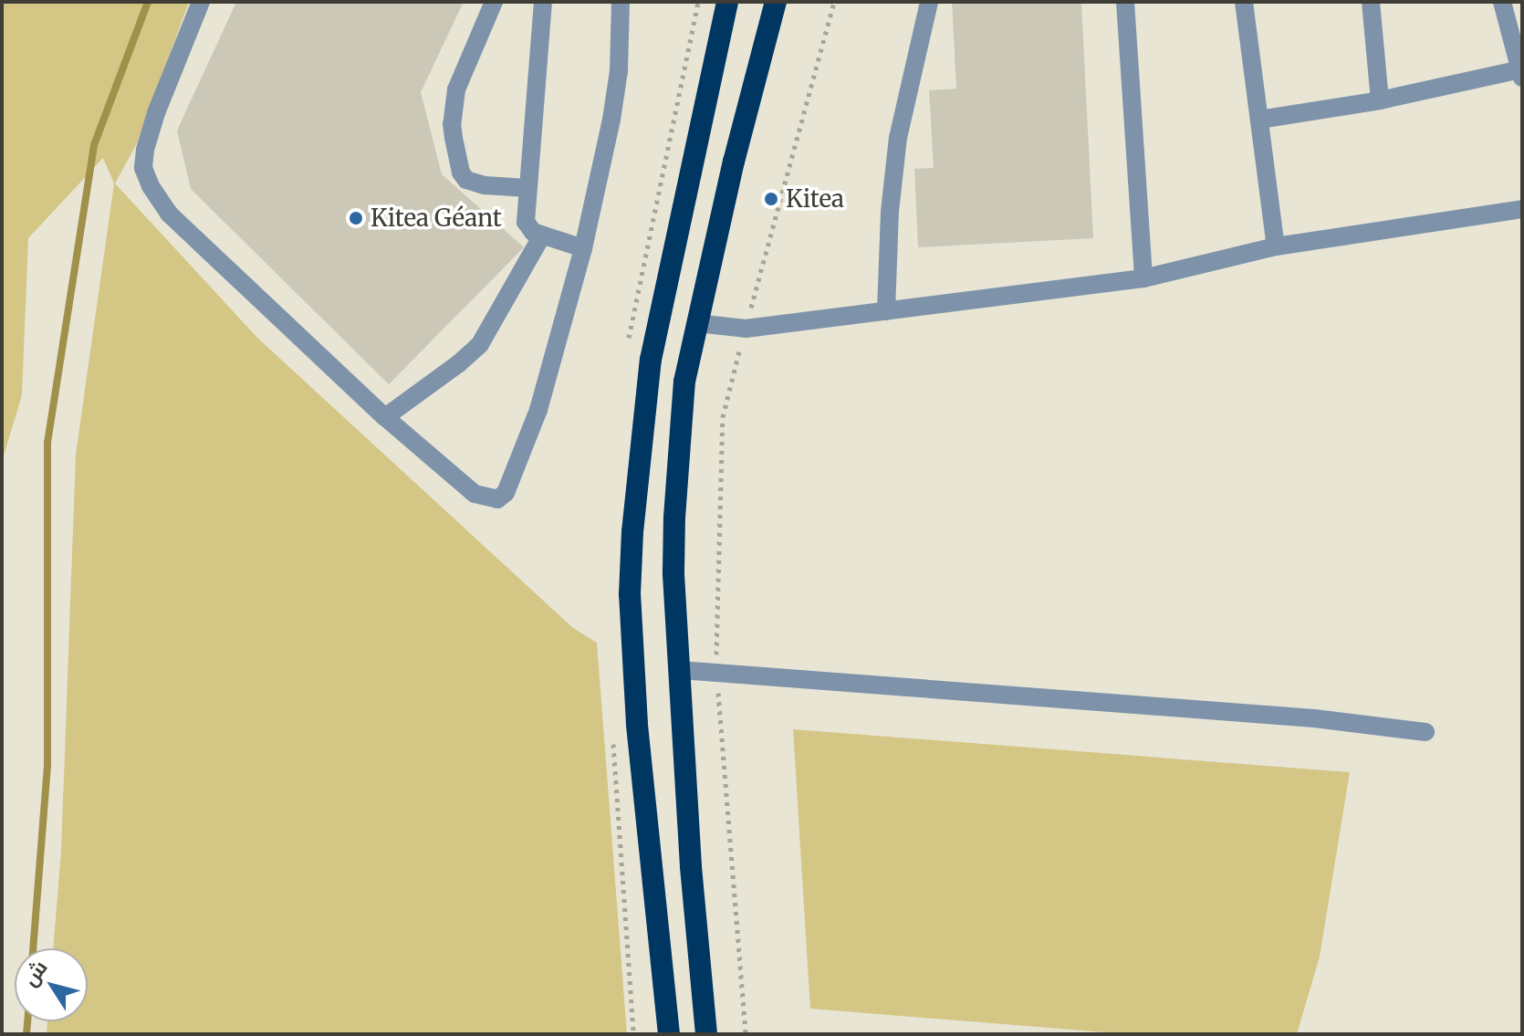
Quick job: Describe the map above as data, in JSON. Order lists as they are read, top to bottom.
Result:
{
  "places": ["Kitea", "Kitea Géant"],
  "north": "top left"
}
